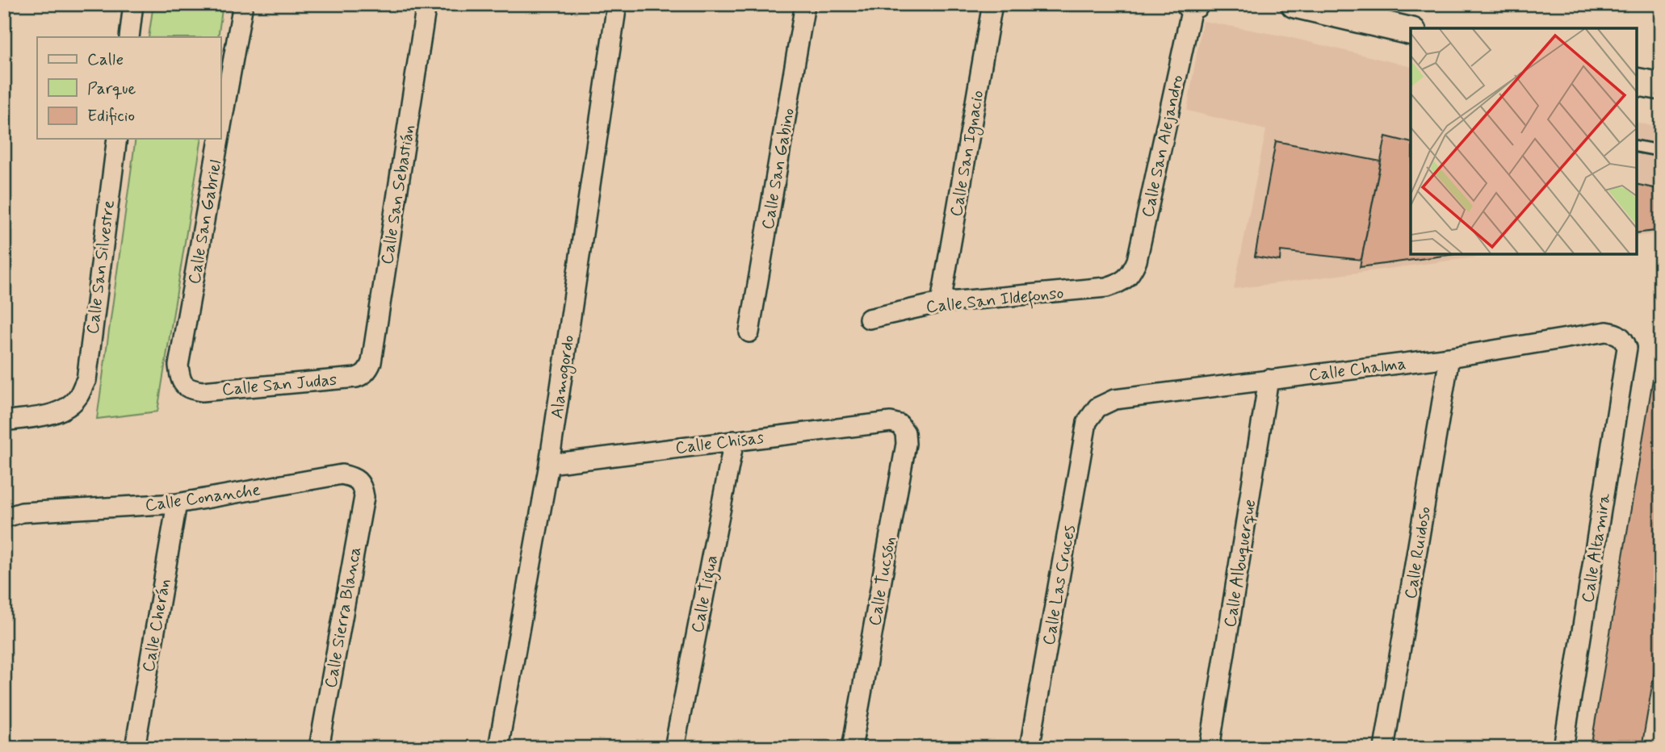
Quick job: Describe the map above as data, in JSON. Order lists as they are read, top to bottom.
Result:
{
  "streets": {
    "street": [
      "Calle San Alejandro",
      "Calle San Ignacio",
      "Calle San Gabino",
      "Calle San Sebastián",
      "Calle San Gabriel",
      "Calle San Silvestre",
      "Calle San Ildefonso",
      "Calle Chalma",
      "Alamogordo",
      "Calle San Judas",
      "Calle Chisas",
      "Calle Conanche",
      "Calle Altamira",
      "Calle Ruidoso",
      "Calle Albuquerque",
      "Calle Tucsón",
      "Calle Las Cruces",
      "Calle Tigua",
      "Calle Sierra Blanca",
      "Calle Cherán"
    ]
  },
  "crossings": [
    ["Calle San Alejandro", "Calle San Ildefonso"],
    ["Calle San Ignacio", "Calle San Ildefonso"],
    ["Calle San Sebastián", "Calle San Judas"],
    ["Calle San Gabriel", "Calle San Judas"],
    ["Calle Chalma", "Calle Altamira"],
    ["Calle Chalma", "Calle Ruidoso"],
    ["Calle Chalma", "Calle Albuquerque"],
    ["Calle Chalma", "Calle Las Cruces"],
    ["Alamogordo", "Calle Chisas"],
    ["Calle Chisas", "Calle Tucsón"],
    ["Calle Chisas", "Calle Tigua"],
    ["Calle Conanche", "Calle Sierra Blanca"],
    ["Calle Conanche", "Calle Cherán"]
  ],
  "legend": ["Calle", "Parque", "Edificio"]
}
